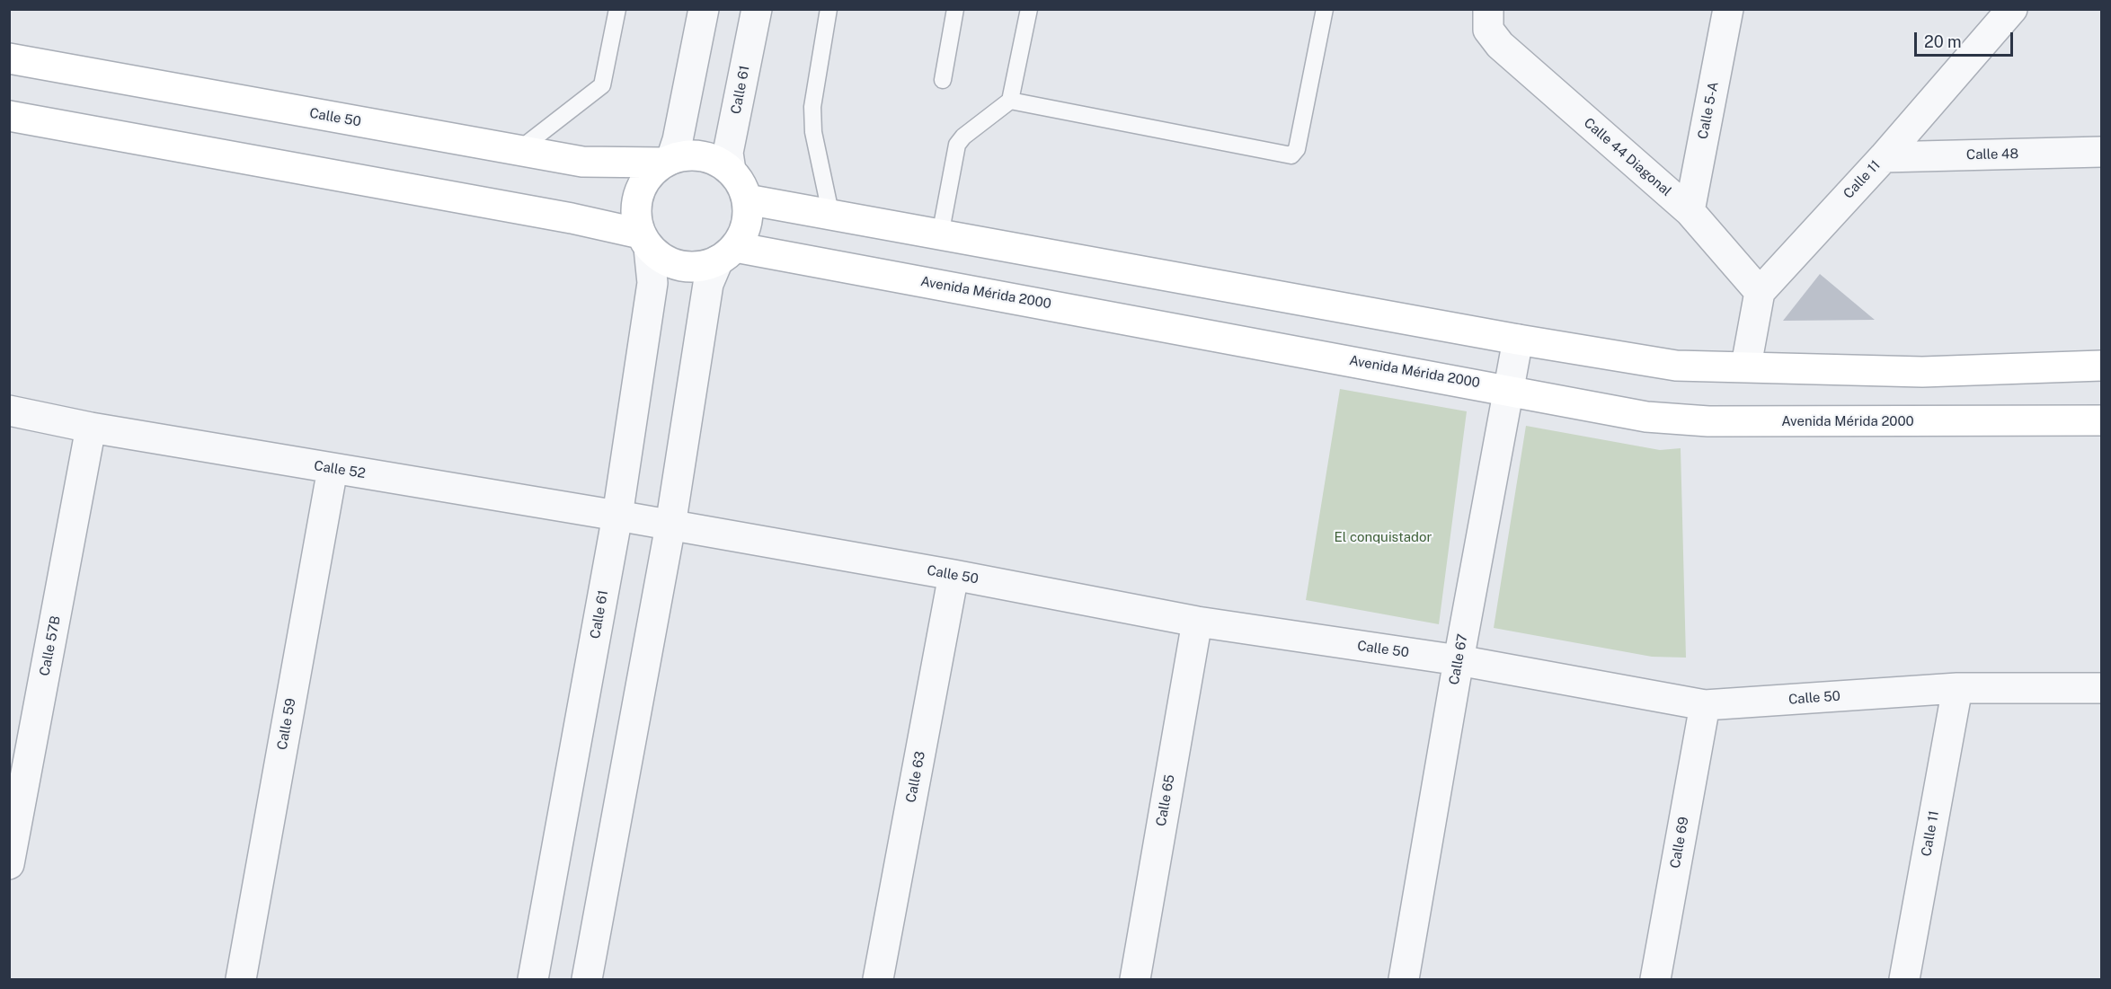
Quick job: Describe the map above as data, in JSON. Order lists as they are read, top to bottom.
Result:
{
  "streets": {
    "main road": ["Calle 50", "Avenida Mérida 2000"],
    "street": [
      "Calle 61",
      "Calle 5-A",
      "Calle 48",
      "Calle 44 Diagonal",
      "Calle 11",
      "Calle 52",
      "Calle 57B",
      "Calle 67",
      "Calle 59",
      "Calle 63",
      "Calle 65",
      "Calle 69"
    ]
  },
  "crossings": [
    ["Calle 61", "Calle 50"],
    ["Calle 61", "Avenida Mérida 2000"],
    ["Calle 61", "Calle 52"],
    ["Calle 5-A", "Calle 44 Diagonal"],
    ["Calle 50", "Calle 11"],
    ["Calle 50", "Avenida Mérida 2000"],
    ["Calle 50", "Calle 52"],
    ["Calle 50", "Calle 67"],
    ["Calle 50", "Calle 63"],
    ["Calle 50", "Calle 65"],
    ["Calle 50", "Calle 69"],
    ["Calle 48", "Calle 11"],
    ["Calle 44 Diagonal", "Calle 11"],
    ["Avenida Mérida 2000", "Calle 67"],
    ["Calle 52", "Calle 57B"],
    ["Calle 52", "Calle 59"]
  ],
  "parks": ["El conquistador"],
  "scale_bar": "20 m"
}
